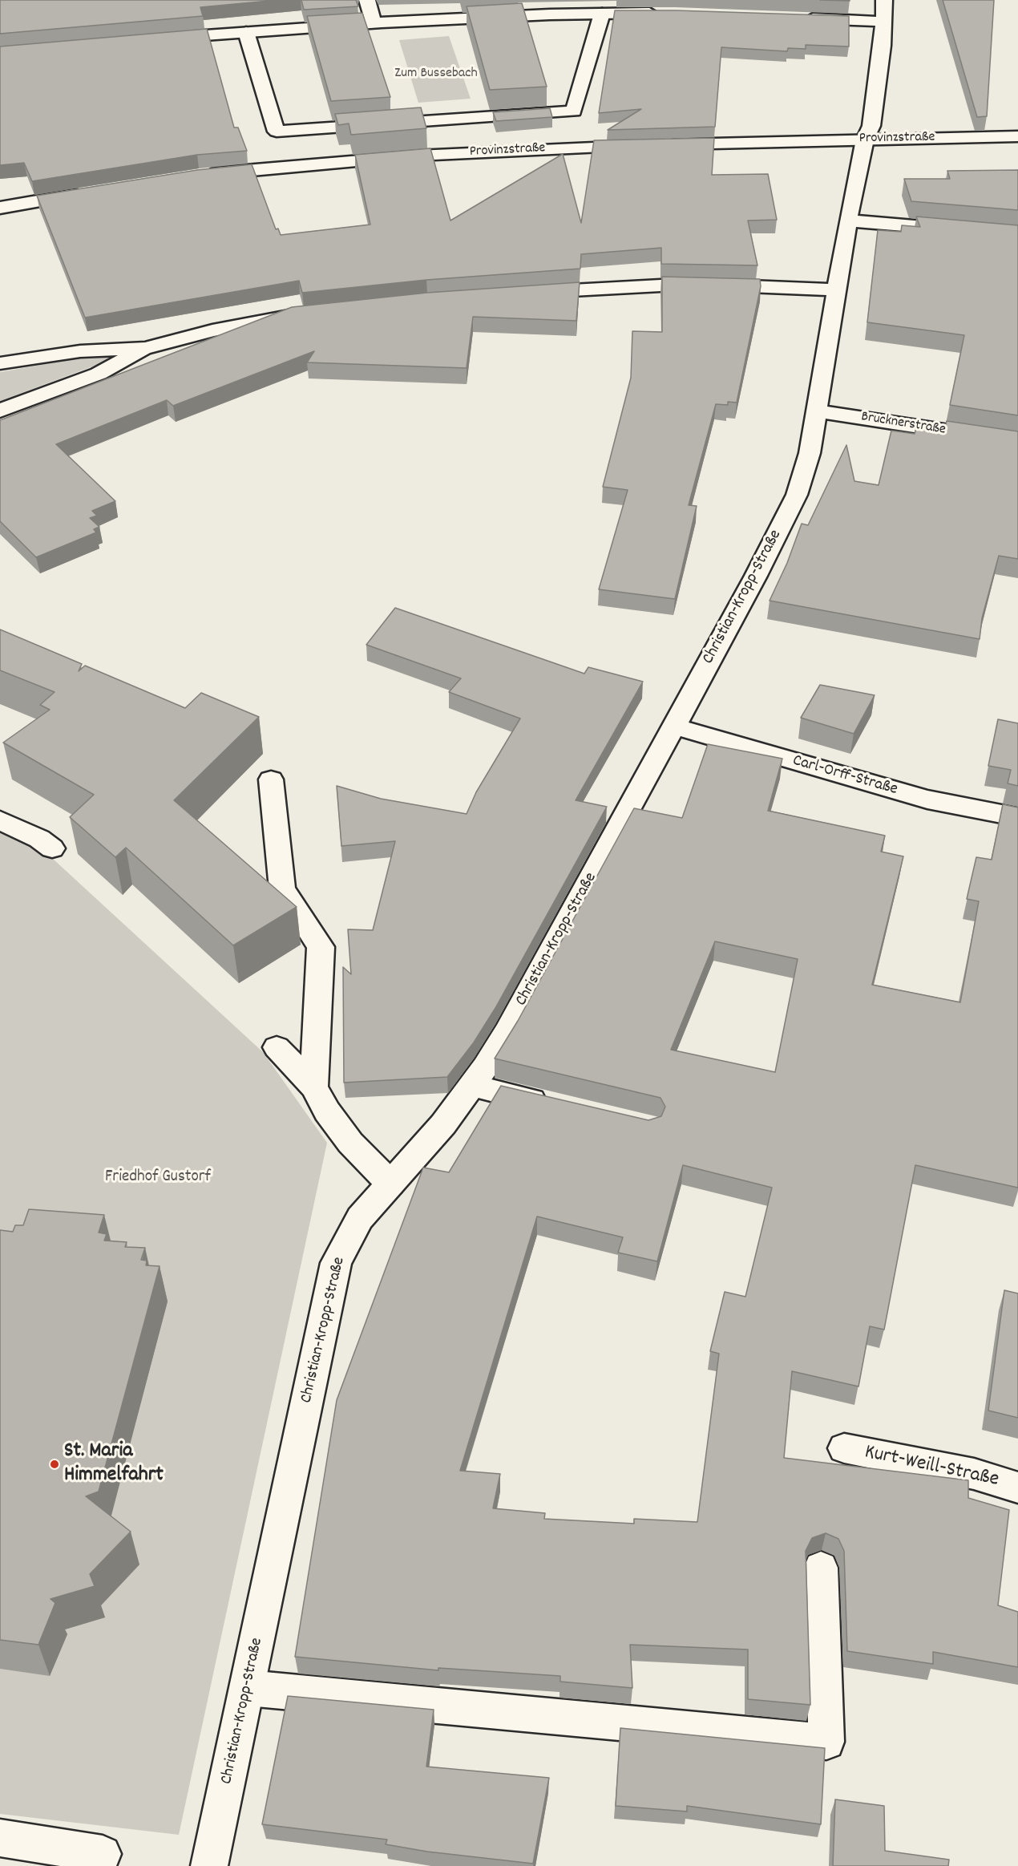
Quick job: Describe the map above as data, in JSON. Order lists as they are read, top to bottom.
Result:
{
  "streets": {
    "street": [
      "Provinzstraße",
      "Brucknerstraße",
      "Christian-Kropp-Straße",
      "Carl-Orff-Straße",
      "Kurt-Weill-Straße"
    ]
  },
  "crossings": [
    ["Provinzstraße", "Christian-Kropp-Straße"],
    ["Brucknerstraße", "Christian-Kropp-Straße"],
    ["Christian-Kropp-Straße", "Carl-Orff-Straße"]
  ],
  "parks": ["Zum Bussebach", "Friedhof Gustorf"],
  "places": ["St. Maria Himmelfahrt"]
}
